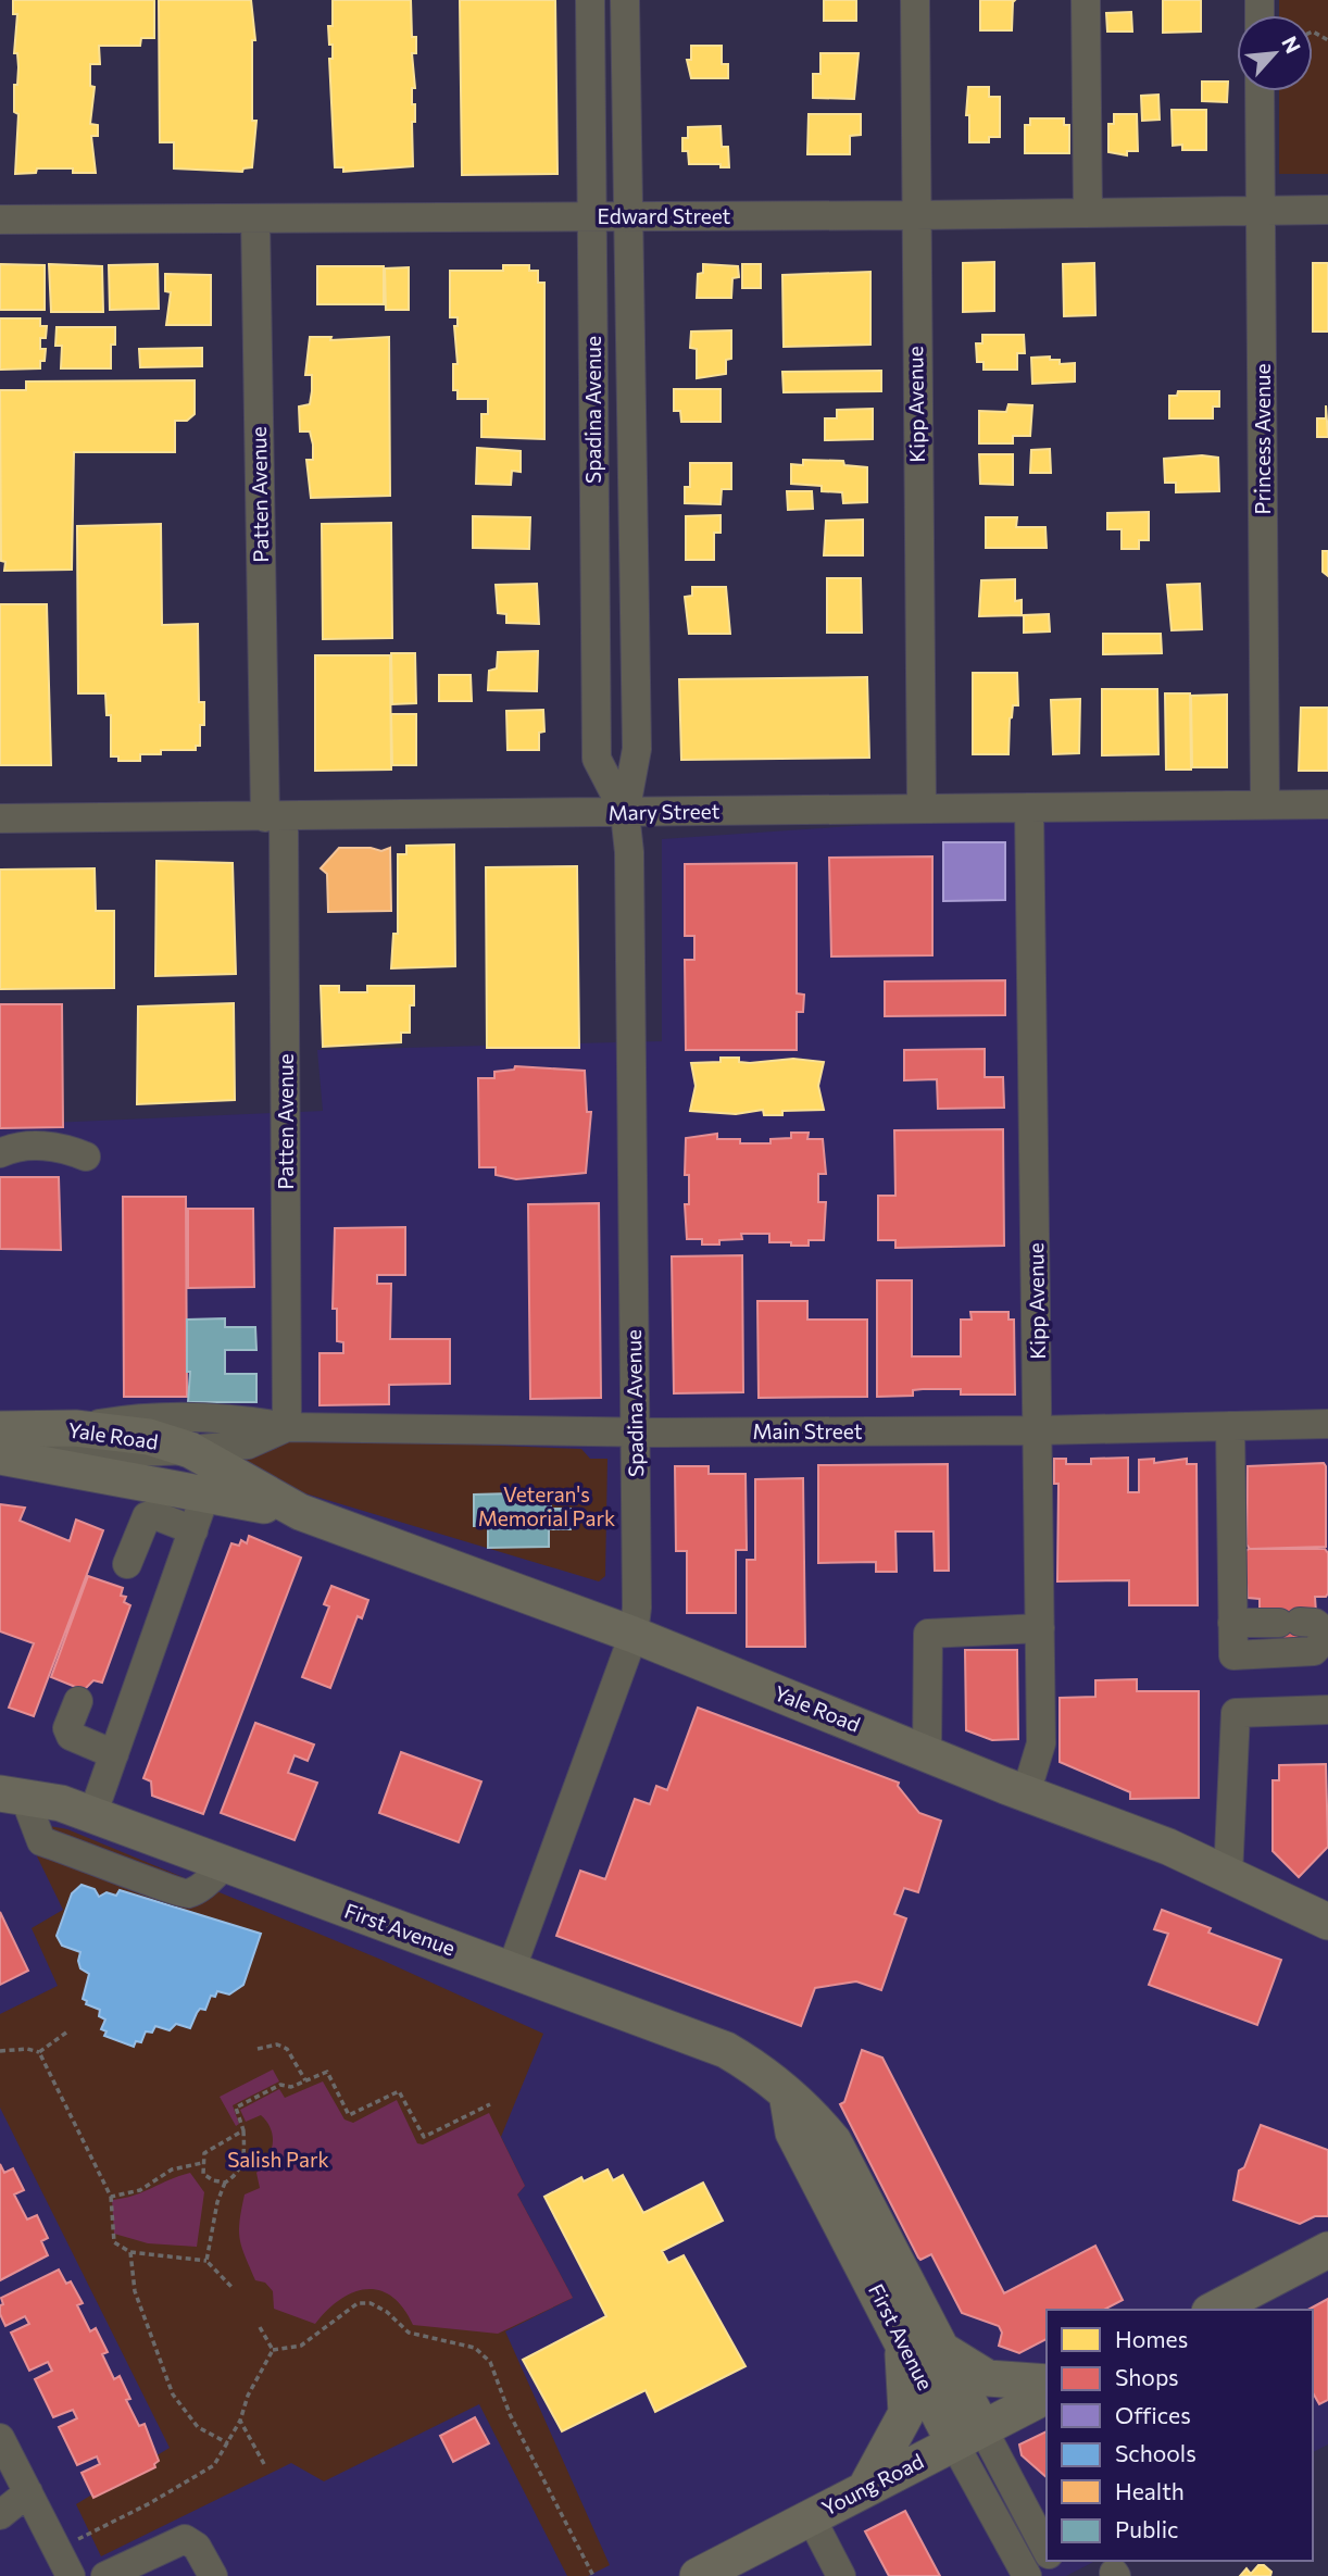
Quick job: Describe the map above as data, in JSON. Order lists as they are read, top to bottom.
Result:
{
  "streets": {
    "main road": ["Yale Road", "First Avenue", "Young Road"],
    "street": [
      "Edward Street",
      "Kipp Avenue",
      "Spadina Avenue",
      "Princess Avenue",
      "Patten Avenue",
      "Mary Street",
      "Main Street"
    ]
  },
  "crossings": [
    ["Edward Street", "Kipp Avenue"],
    ["Edward Street", "Spadina Avenue"],
    ["Edward Street", "Princess Avenue"],
    ["Edward Street", "Patten Avenue"],
    ["Kipp Avenue", "Mary Street"],
    ["Kipp Avenue", "Main Street"],
    ["Kipp Avenue", "Yale Road"],
    ["Spadina Avenue", "Mary Street"],
    ["Spadina Avenue", "Main Street"],
    ["Spadina Avenue", "Yale Road"],
    ["Spadina Avenue", "First Avenue"],
    ["Princess Avenue", "Mary Street"],
    ["Patten Avenue", "Mary Street"],
    ["Patten Avenue", "Main Street"],
    ["Main Street", "Yale Road"],
    ["First Avenue", "Young Road"]
  ],
  "parks": ["Veteran's Memorial Park", "Salish Park"],
  "legend": [
    "Homes",
    "Shops",
    "Offices",
    "Schools",
    "Health",
    "Public"
  ],
  "north": "top right"
}
